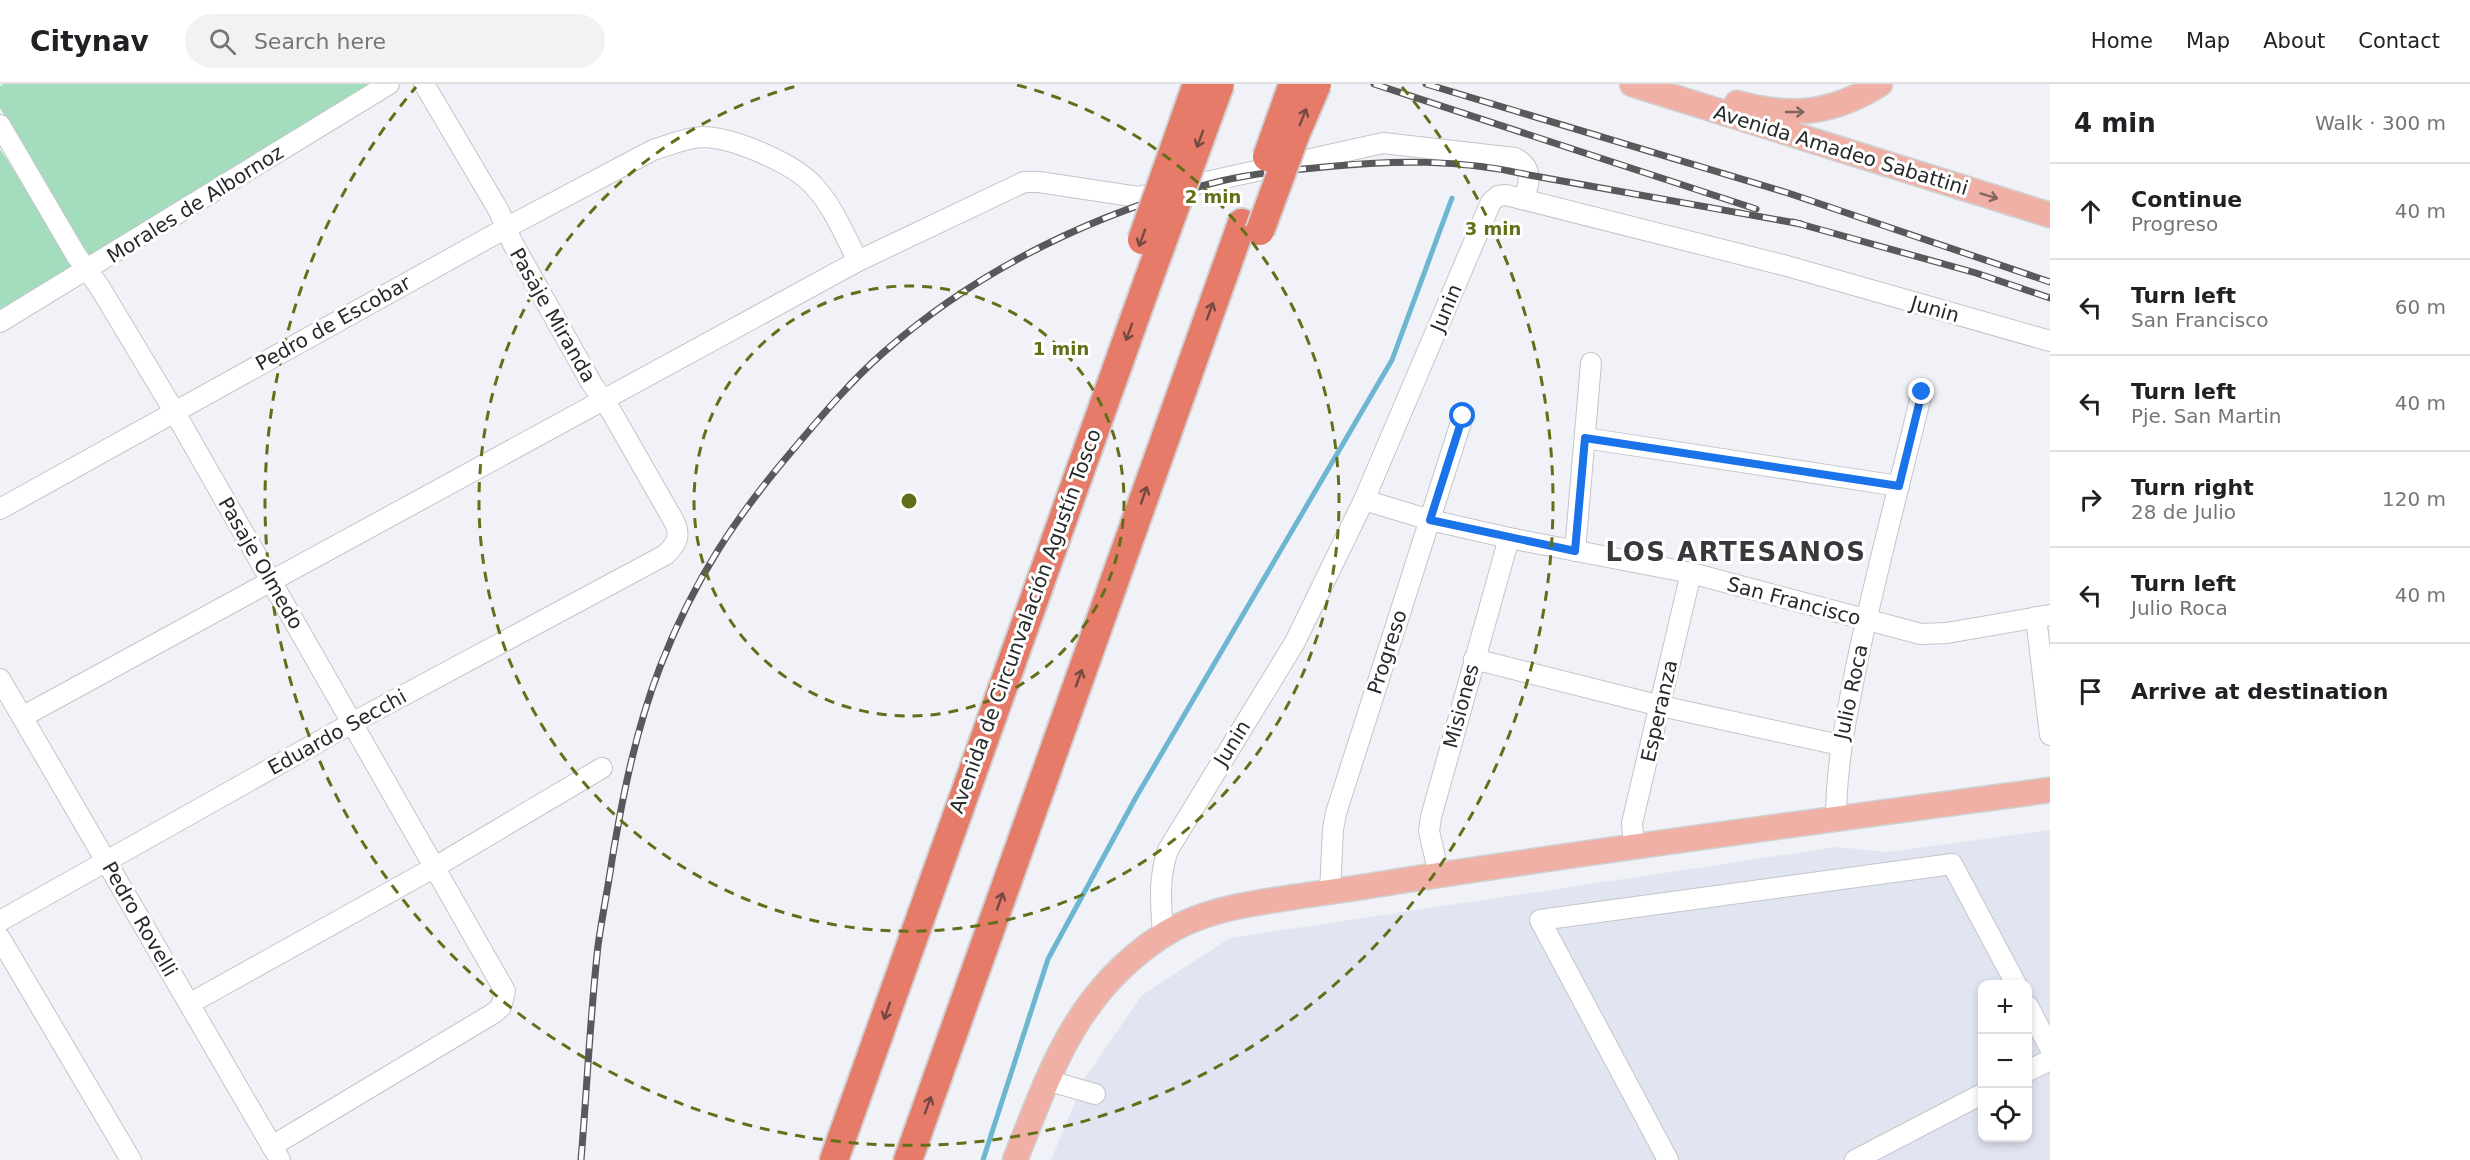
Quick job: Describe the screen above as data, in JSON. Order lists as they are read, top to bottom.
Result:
{
  "streets": {
    "highway": ["Avenida de Circunvalación Agustín Tosco"],
    "main road": ["Avenida Amadeo Sabattini"],
    "street": [
      "Morales de Albornoz",
      "Junin",
      "Pasaje Miranda",
      "Pedro de Escobar",
      "Pasaje Olmedo",
      "San Francisco",
      "Progreso",
      "Julio Roca",
      "Misiones",
      "Esperanza",
      "Eduardo Secchi",
      "Pedro Rovelli"
    ]
  },
  "crossings": [
    ["Morales de Albornoz", "Pasaje Olmedo"],
    ["Junin", "San Francisco"],
    ["Pasaje Miranda", "Pedro de Escobar"],
    ["Pasaje Miranda", "Eduardo Secchi"],
    ["Pedro de Escobar", "Pasaje Olmedo"],
    ["Pasaje Olmedo", "Eduardo Secchi"],
    ["Pasaje Olmedo", "Pedro Rovelli"],
    ["San Francisco", "Progreso"],
    ["San Francisco", "Julio Roca"],
    ["San Francisco", "Misiones"],
    ["San Francisco", "Esperanza"],
    ["Eduardo Secchi", "Pedro Rovelli"]
  ],
  "districts": ["LOS ARTESANOS"],
  "page": {
    "header": "Citynav",
    "search": "Search here",
    "nav": [
      "Home",
      "Map",
      "About",
      "Contact"
    ],
    "heading": ["4 min", "Walk · 300 m"],
    "list": [
      ["Continue", "Progreso", "40 m"],
      ["Turn left", "San Francisco", "60 m"],
      ["Turn left", "Pje. San Martin", "40 m"],
      ["Turn right", "28 de Julio", "120 m"],
      ["Turn left", "Julio Roca", "40 m"],
      "Arrive at destination"
    ],
    "map_buttons": ["+", "−"]
  },
  "rings": ["2 min", "3 min", "1 min"]
}
